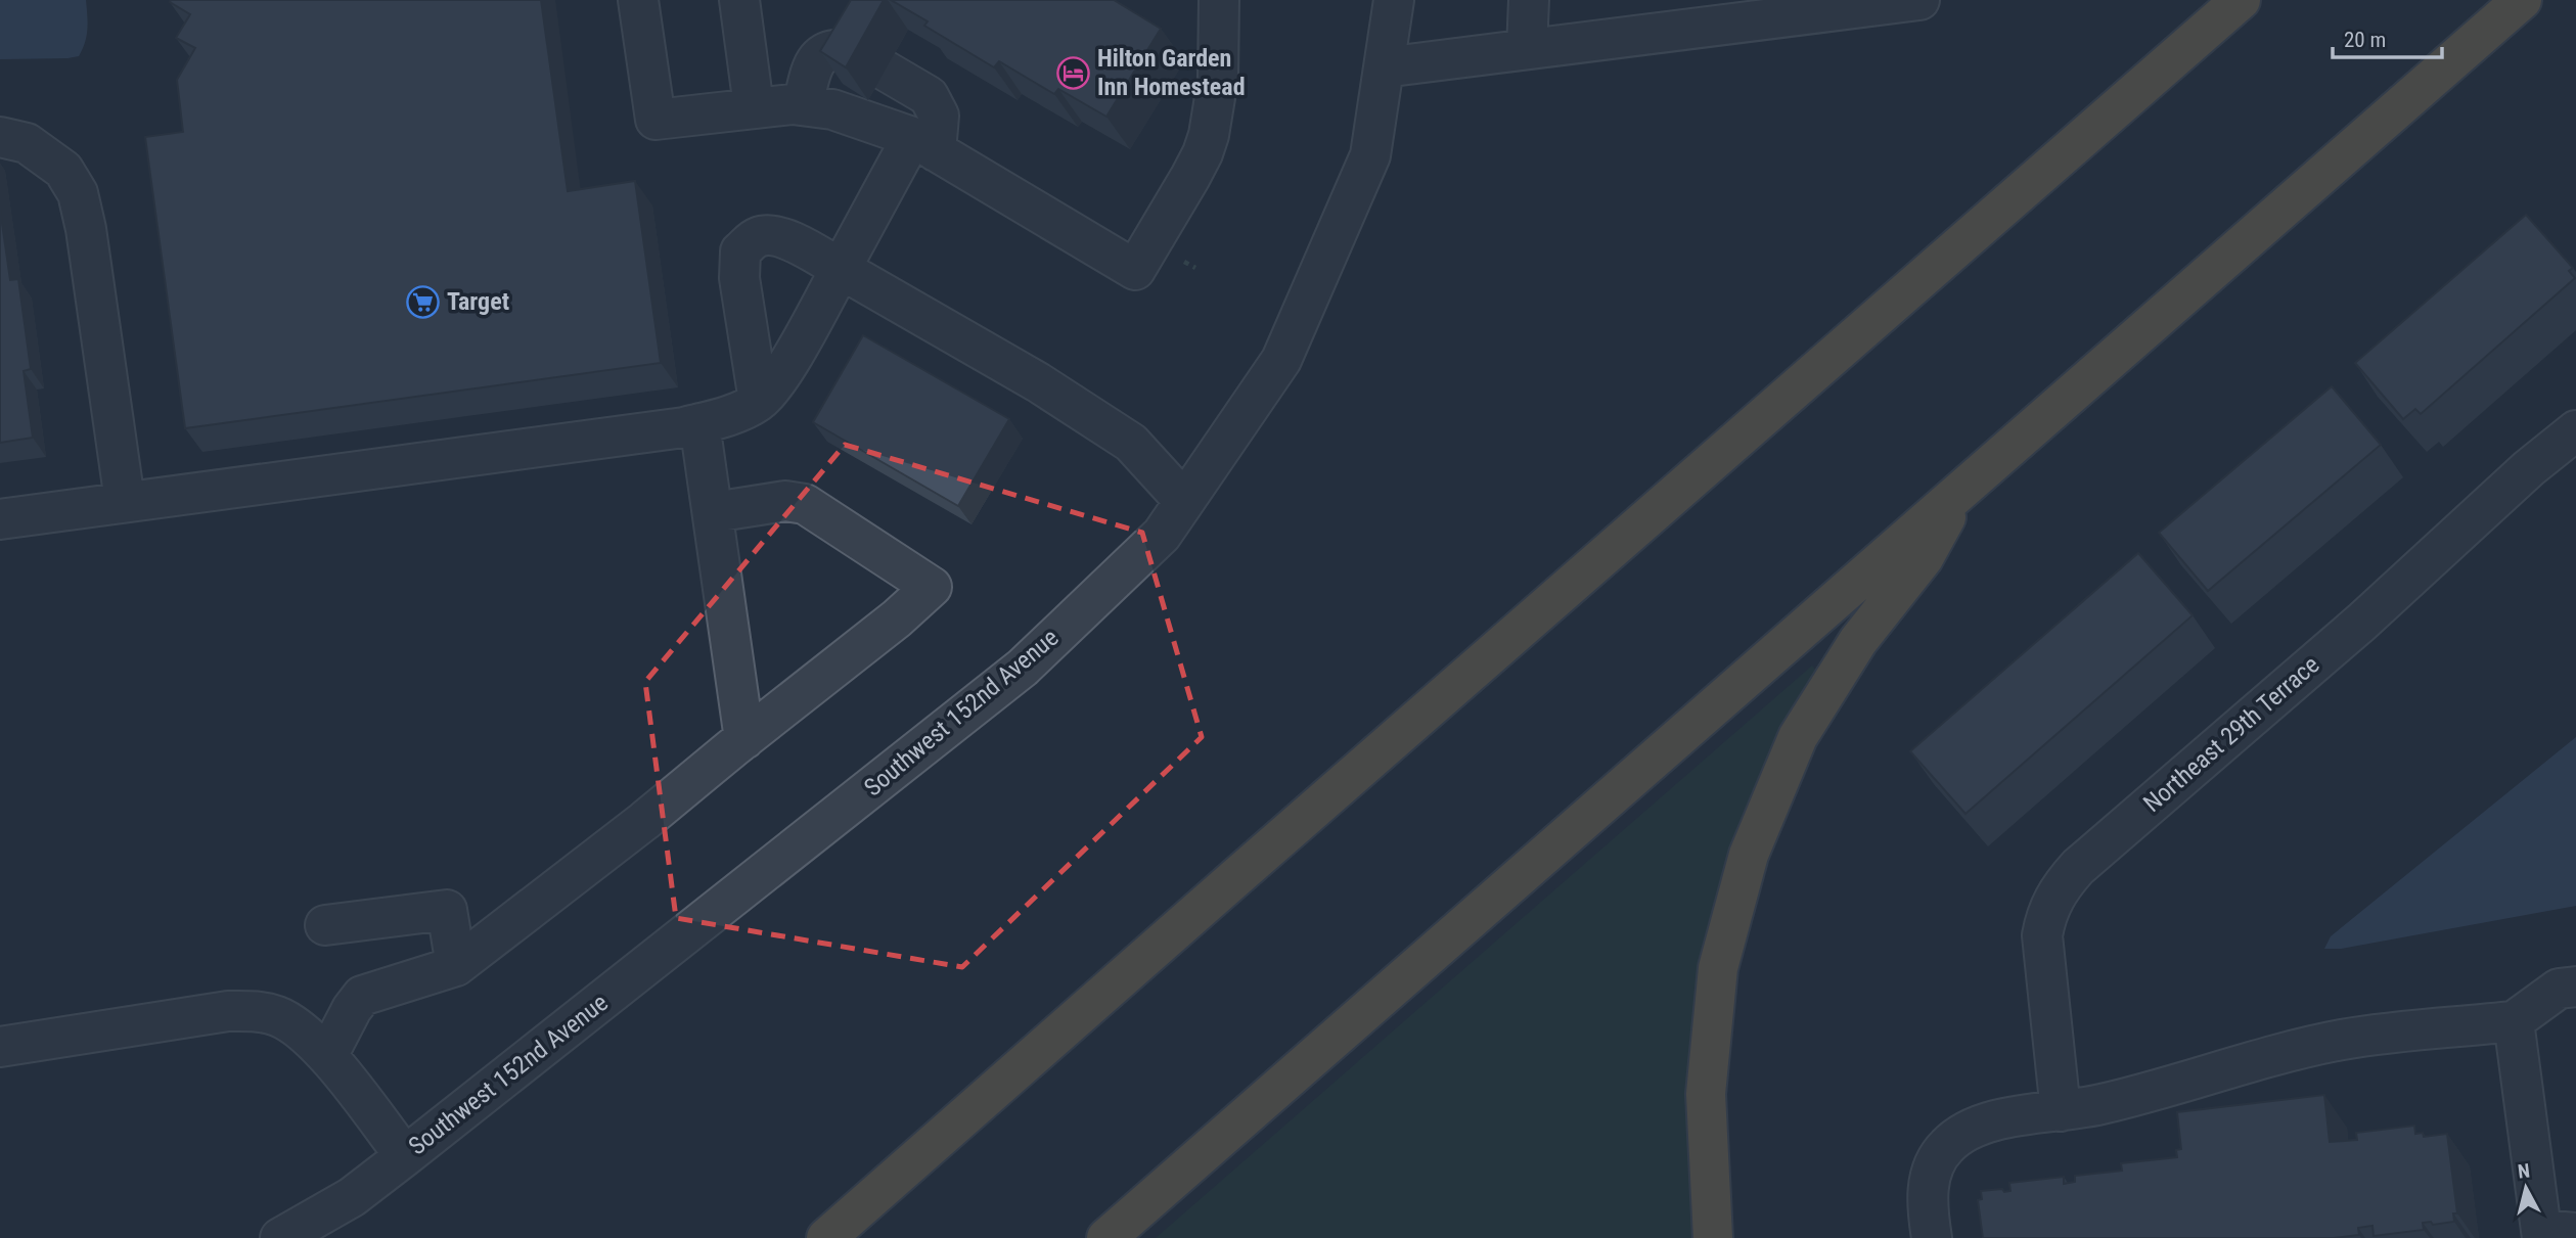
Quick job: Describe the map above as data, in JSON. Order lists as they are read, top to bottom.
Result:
{
  "streets": {
    "street": ["Southwest 152nd Avenue", "Northeast 29th Terrace"]
  },
  "places": {
    "hotel": ["Hilton Garden Inn Homestead"],
    "supermarket": ["Target"]
  },
  "scale_bar": "20 m",
  "north": "top"
}
